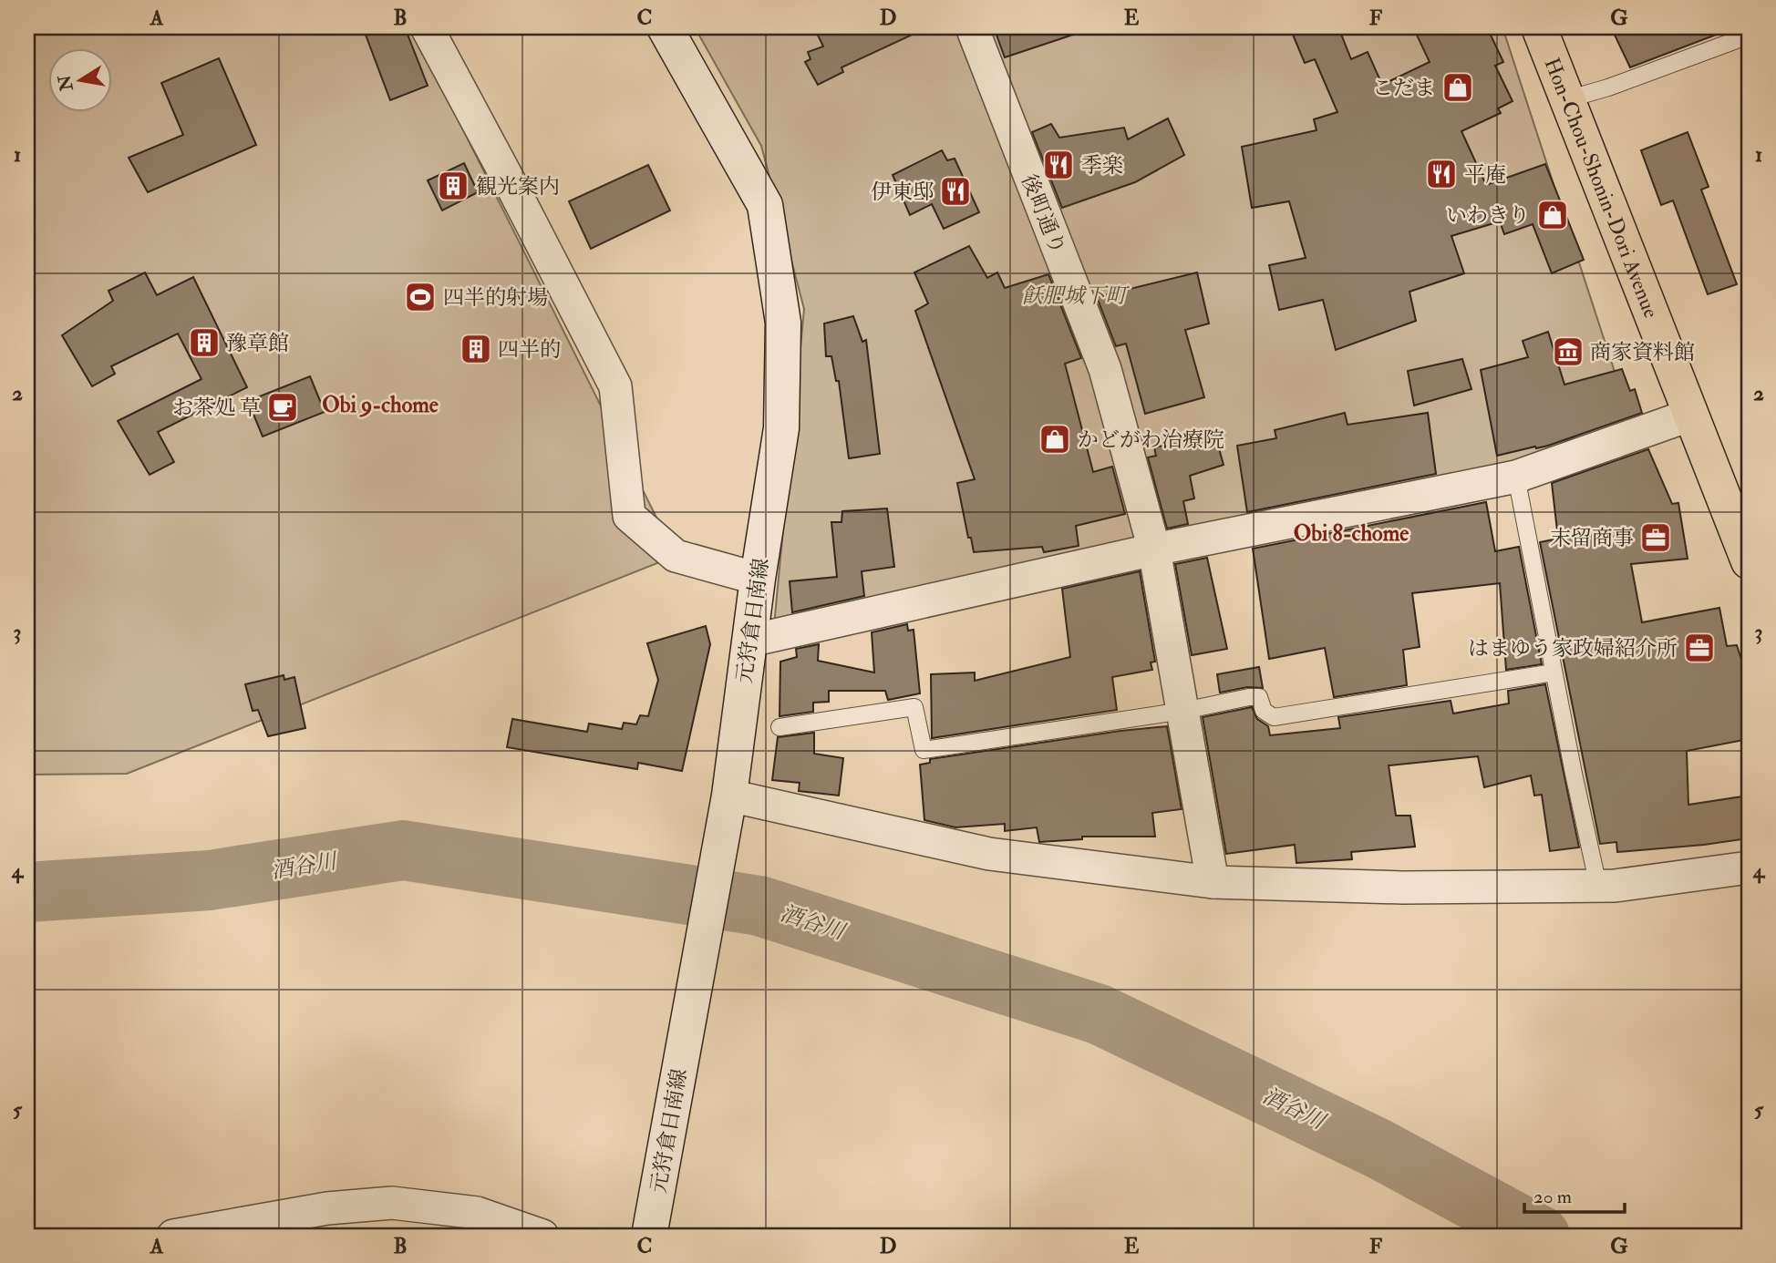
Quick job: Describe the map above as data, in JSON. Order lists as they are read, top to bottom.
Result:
{
  "streets": {
    "highway": ["Hon-Chou-Shonin-Dori Avenue"],
    "main road": ["元狩倉日南線"],
    "street": ["後町通り"]
  },
  "districts": ["Obi 9-chome", "Obi 8-chome"],
  "water": ["酒谷川"],
  "parks": ["飫肥城下町"],
  "places": {
    "shop": ["こだま", "いわきり", "かどがわ治療院"],
    "restaurant": ["季楽", "平庵", "伊東邸"],
    "building": ["観光案内", "豫章館", "四半的"],
    "sports": ["四半的射場"],
    "museum": ["商家資料館"],
    "cafe": ["お茶処 草"],
    "office": ["末留商事", "はまゆう家政婦紹介所"]
  },
  "scale_bar": "20 m",
  "north": "left",
  "grid": {
    "columns": [
      "A",
      "B",
      "C",
      "D",
      "E",
      "F",
      "G"
    ],
    "rows": [
      "1",
      "2",
      "3",
      "4",
      "5"
    ]
  }
}
